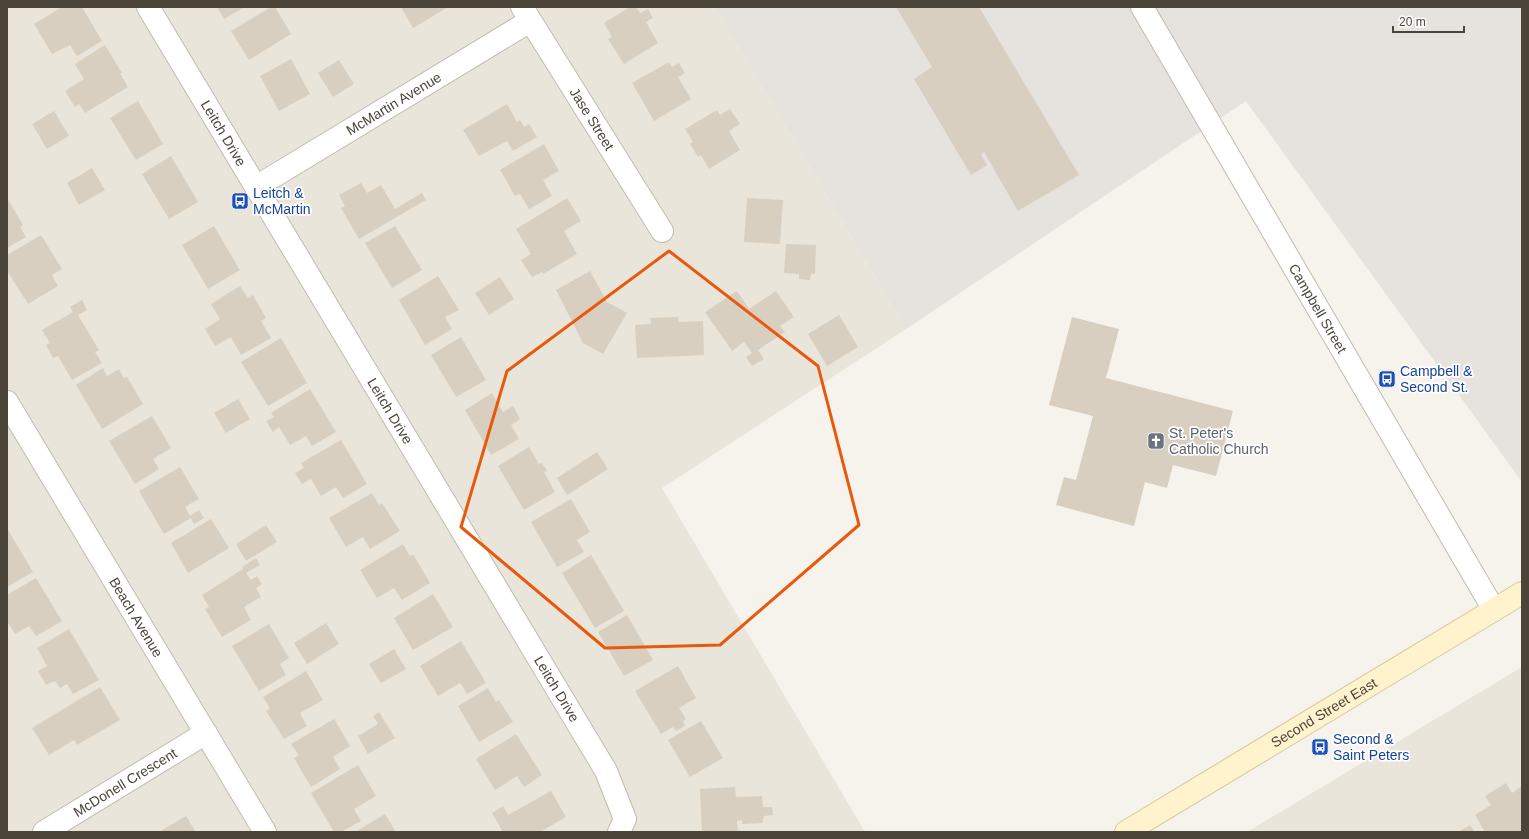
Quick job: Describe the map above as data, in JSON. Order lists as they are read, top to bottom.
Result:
{
  "streets": {
    "main road": ["Second Street East"],
    "street": [
      "McMartin Avenue",
      "Jase Street",
      "Leitch Drive",
      "Campbell Street",
      "Beach Avenue",
      "McDonell Crescent"
    ]
  },
  "crossings": [
    ["McMartin Avenue", "Jase Street"],
    ["McMartin Avenue", "Leitch Drive"],
    ["Campbell Street", "Second Street East"],
    ["Beach Avenue", "McDonell Crescent"]
  ],
  "places": {
    "bus stop": ["Leitch & McMartin", "Campbell & Second St.", "Second & Saint Peters"],
    "church": ["St. Peter's Catholic Church"]
  },
  "scale_bar": "20 m"
}
